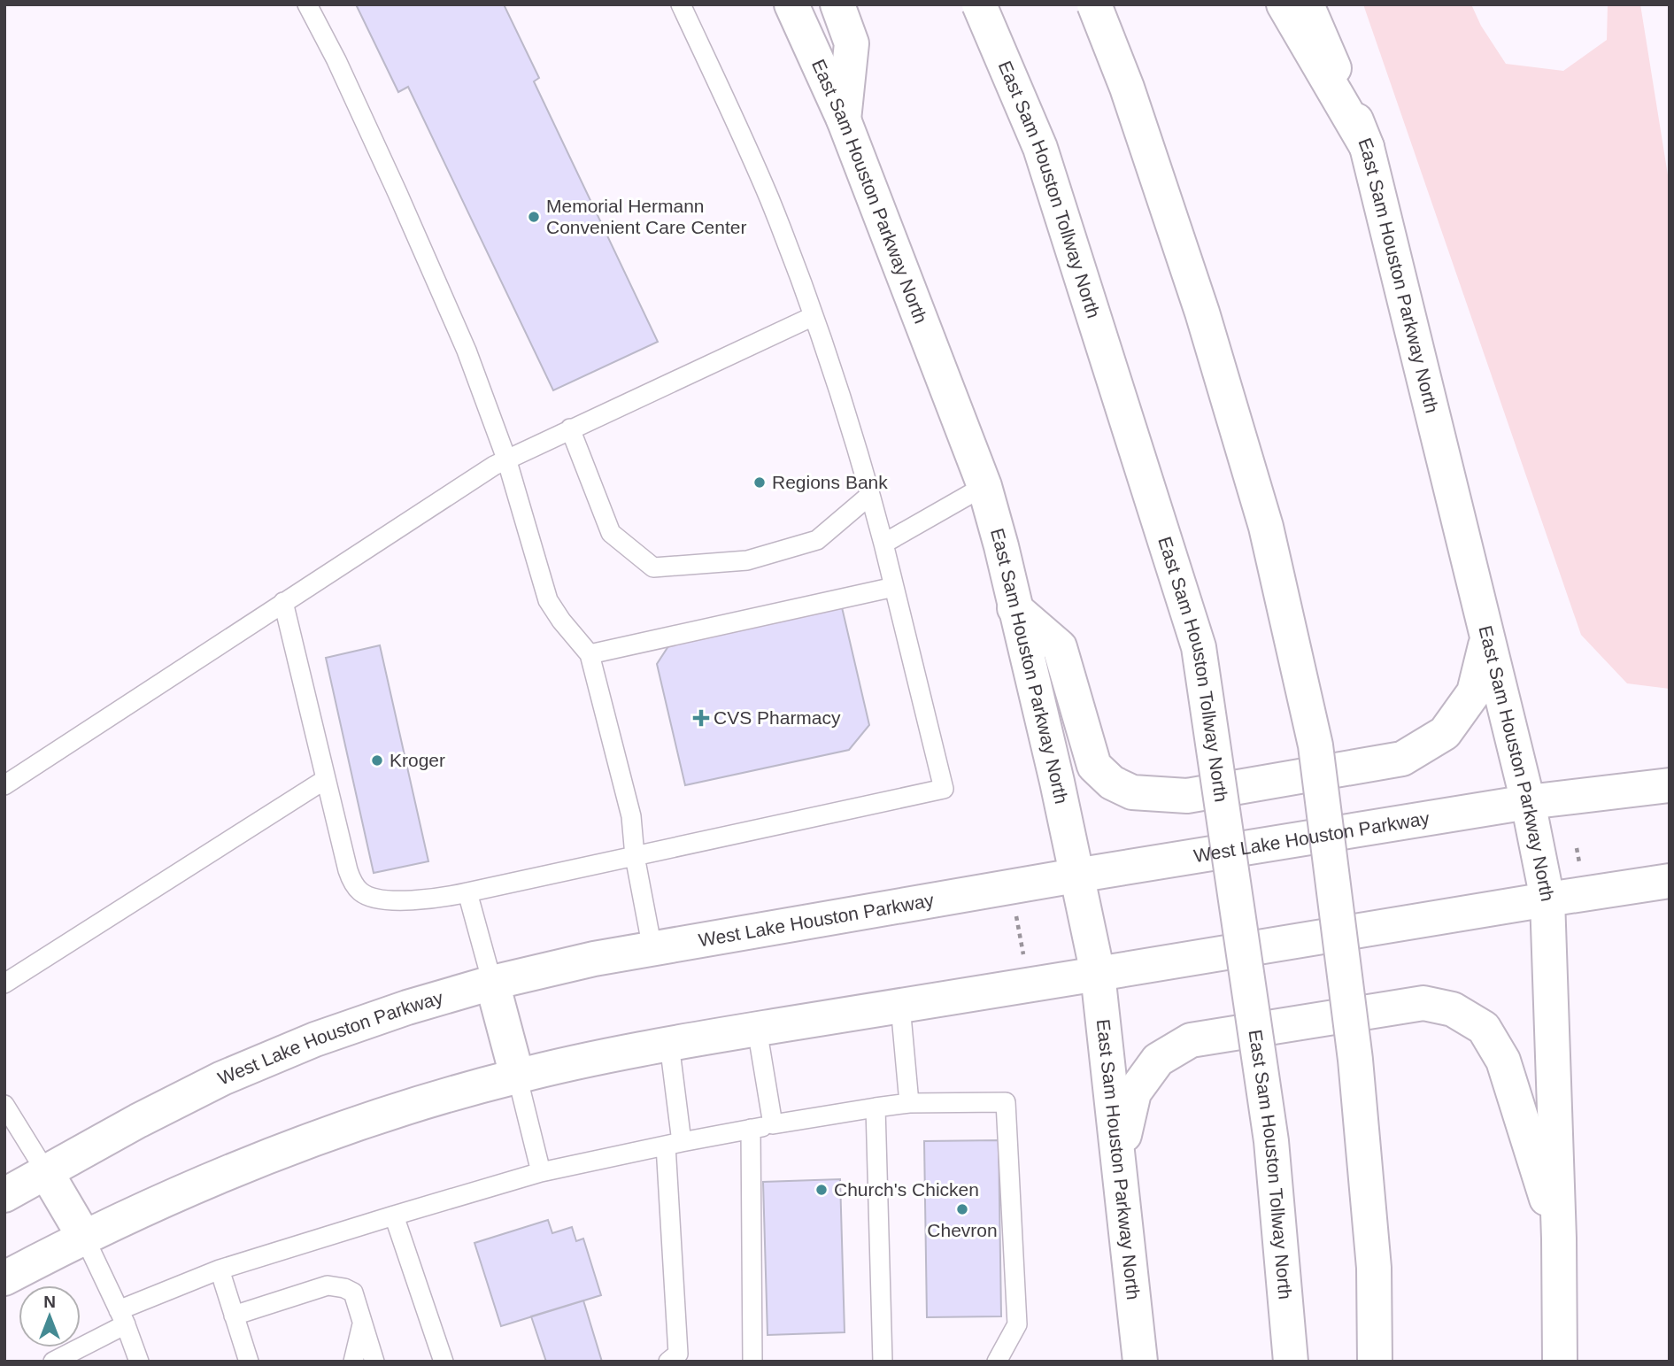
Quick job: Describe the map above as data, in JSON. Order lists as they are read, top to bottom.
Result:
{
  "streets": {
    "main road": ["East Sam Houston Tollway North", "East Sam Houston Parkway North", "West Lake Houston Parkway"]
  },
  "crossings": [
    ["East Sam Houston Parkway North", "West Lake Houston Parkway"]
  ],
  "places": {
    "other": [
      "Memorial Hermann Convenient Care Center",
      "Regions Bank",
      "Kroger",
      "Church's Chicken",
      "Chevron"
    ],
    "health": ["CVS Pharmacy"]
  },
  "north": "top"
}
